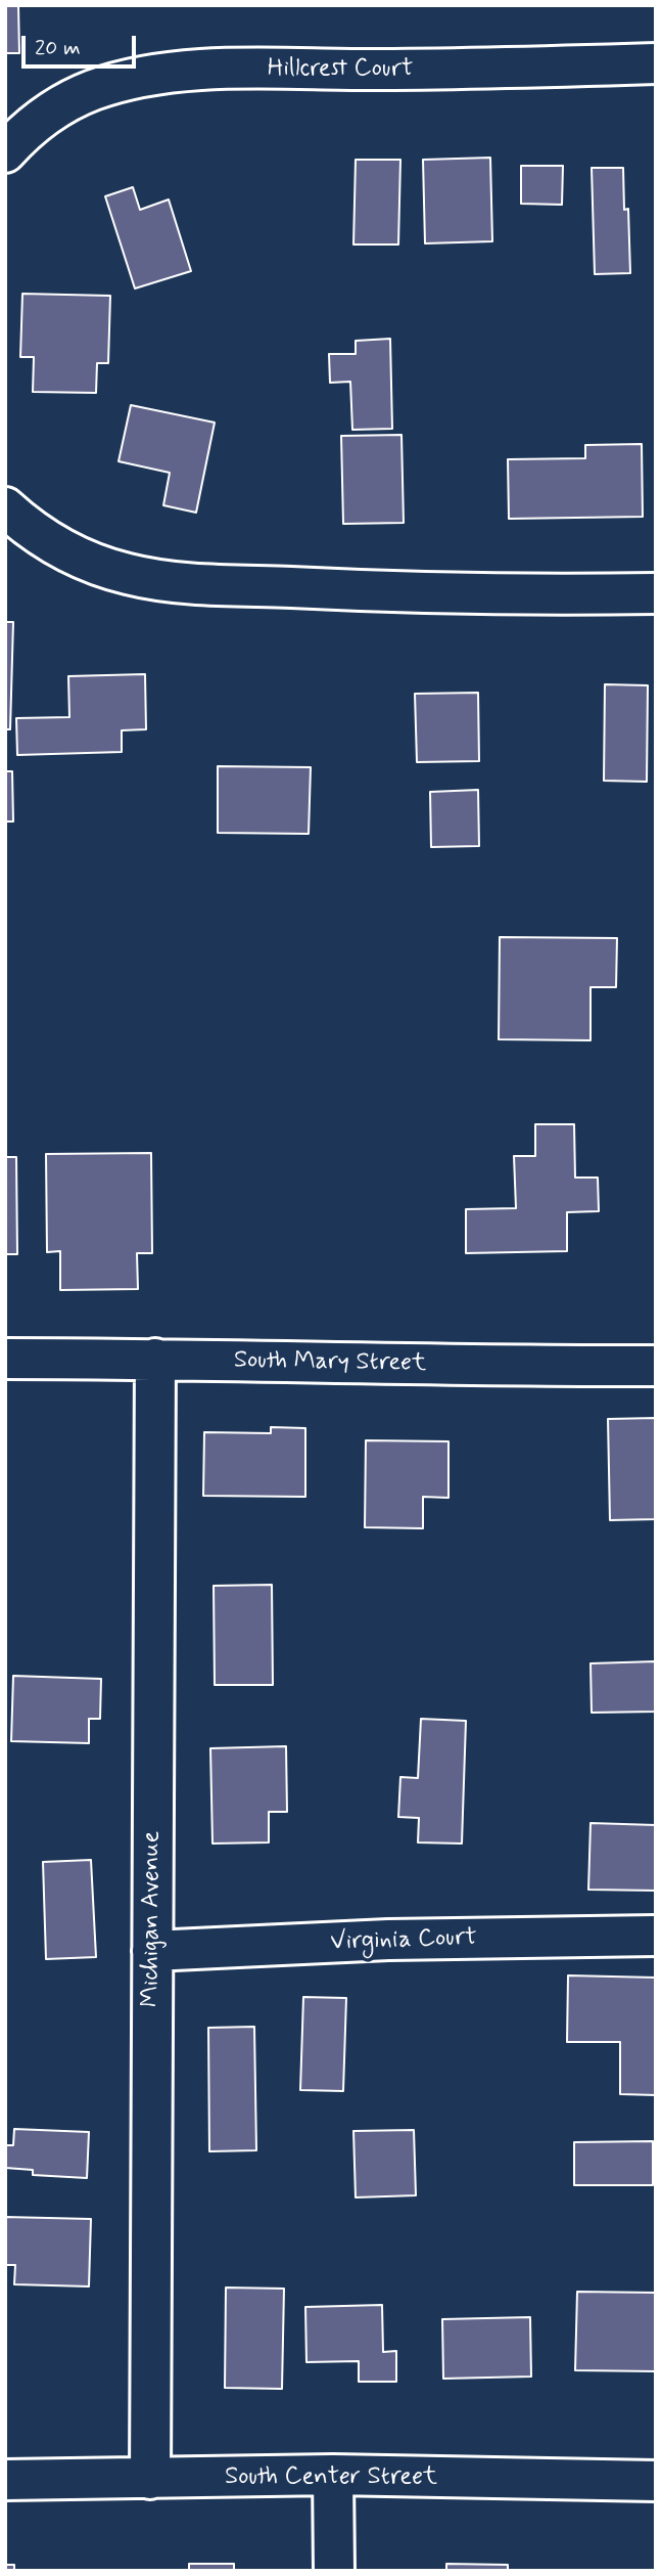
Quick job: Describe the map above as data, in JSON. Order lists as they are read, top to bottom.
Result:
{
  "streets": {
    "street": [
      "Hillcrest Court",
      "South Mary Street",
      "Michigan Avenue",
      "Virginia Court",
      "South Center Street"
    ]
  },
  "crossings": [
    ["South Mary Street", "Michigan Avenue"],
    ["Michigan Avenue", "Virginia Court"],
    ["Michigan Avenue", "South Center Street"]
  ],
  "scale_bar": "20 m"
}
